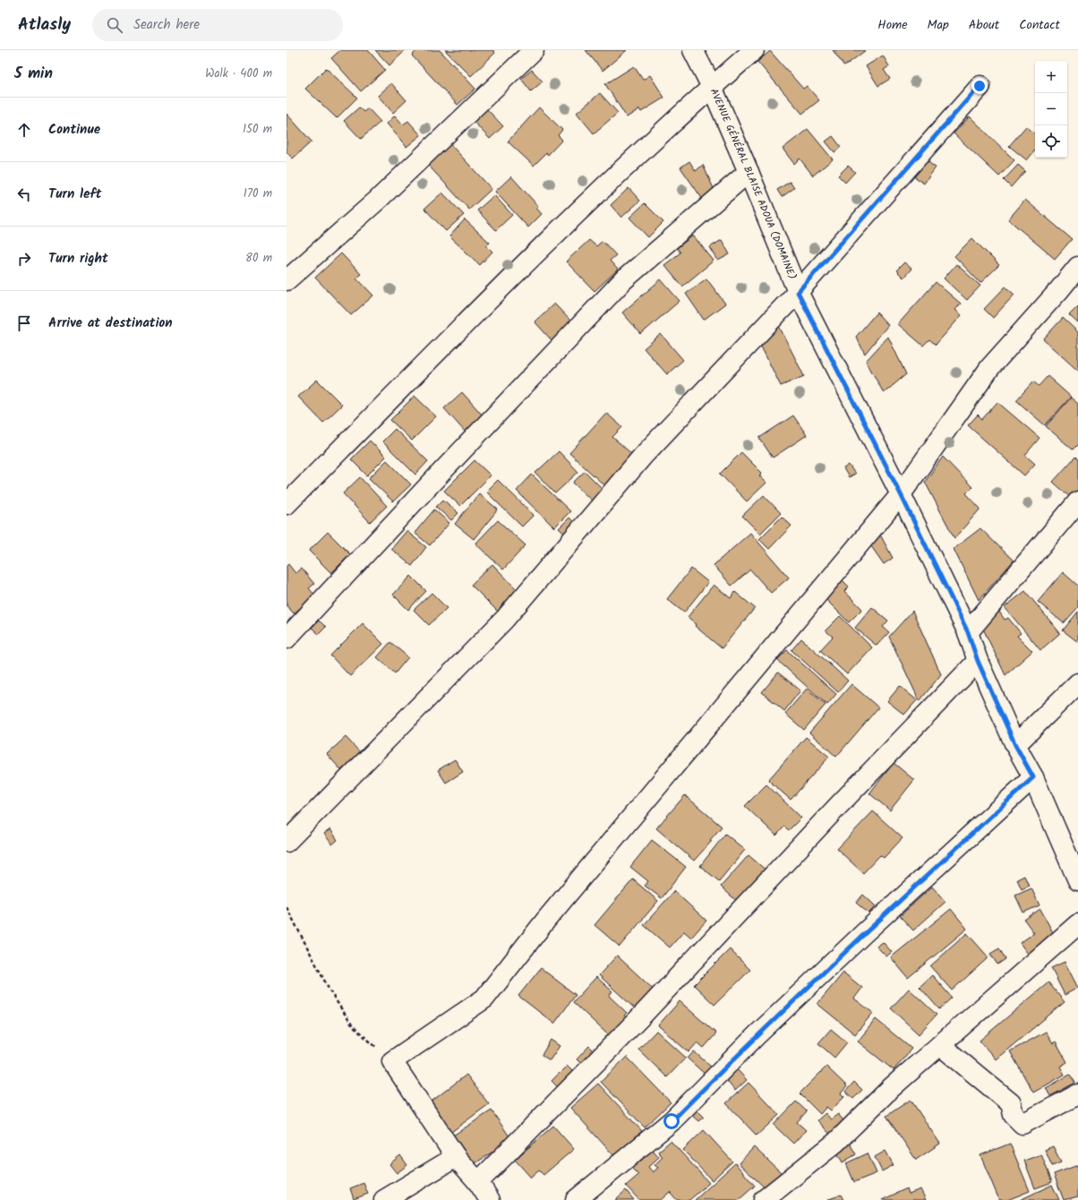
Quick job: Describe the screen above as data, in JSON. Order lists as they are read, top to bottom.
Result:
{
  "streets": {
    "street": ["AVENUE GÉNÉRAL BLAISE ADOUA (DOMAINE)"]
  },
  "page": {
    "header": "Atlasly",
    "search": "Search here",
    "nav": [
      "Home",
      "Map",
      "About",
      "Contact"
    ],
    "heading": ["5 min", "Walk · 400 m"],
    "map_buttons": ["+", "−"],
    "list": [
      ["Continue", "150 m"],
      ["Turn left", "170 m"],
      ["Turn right", "80 m"],
      "Arrive at destination"
    ]
  }
}
